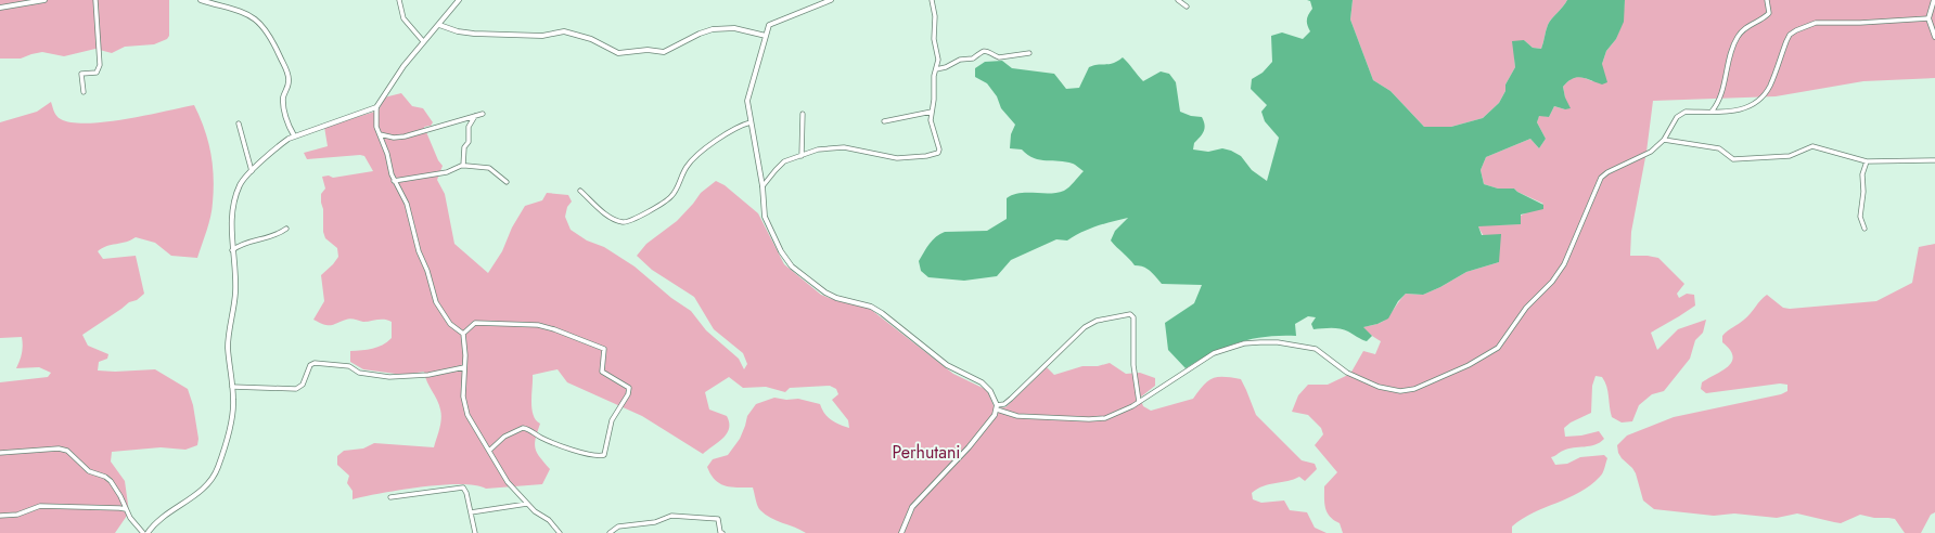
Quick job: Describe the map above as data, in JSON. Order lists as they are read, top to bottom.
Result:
{
  "parks": ["Perhutani"]
}
